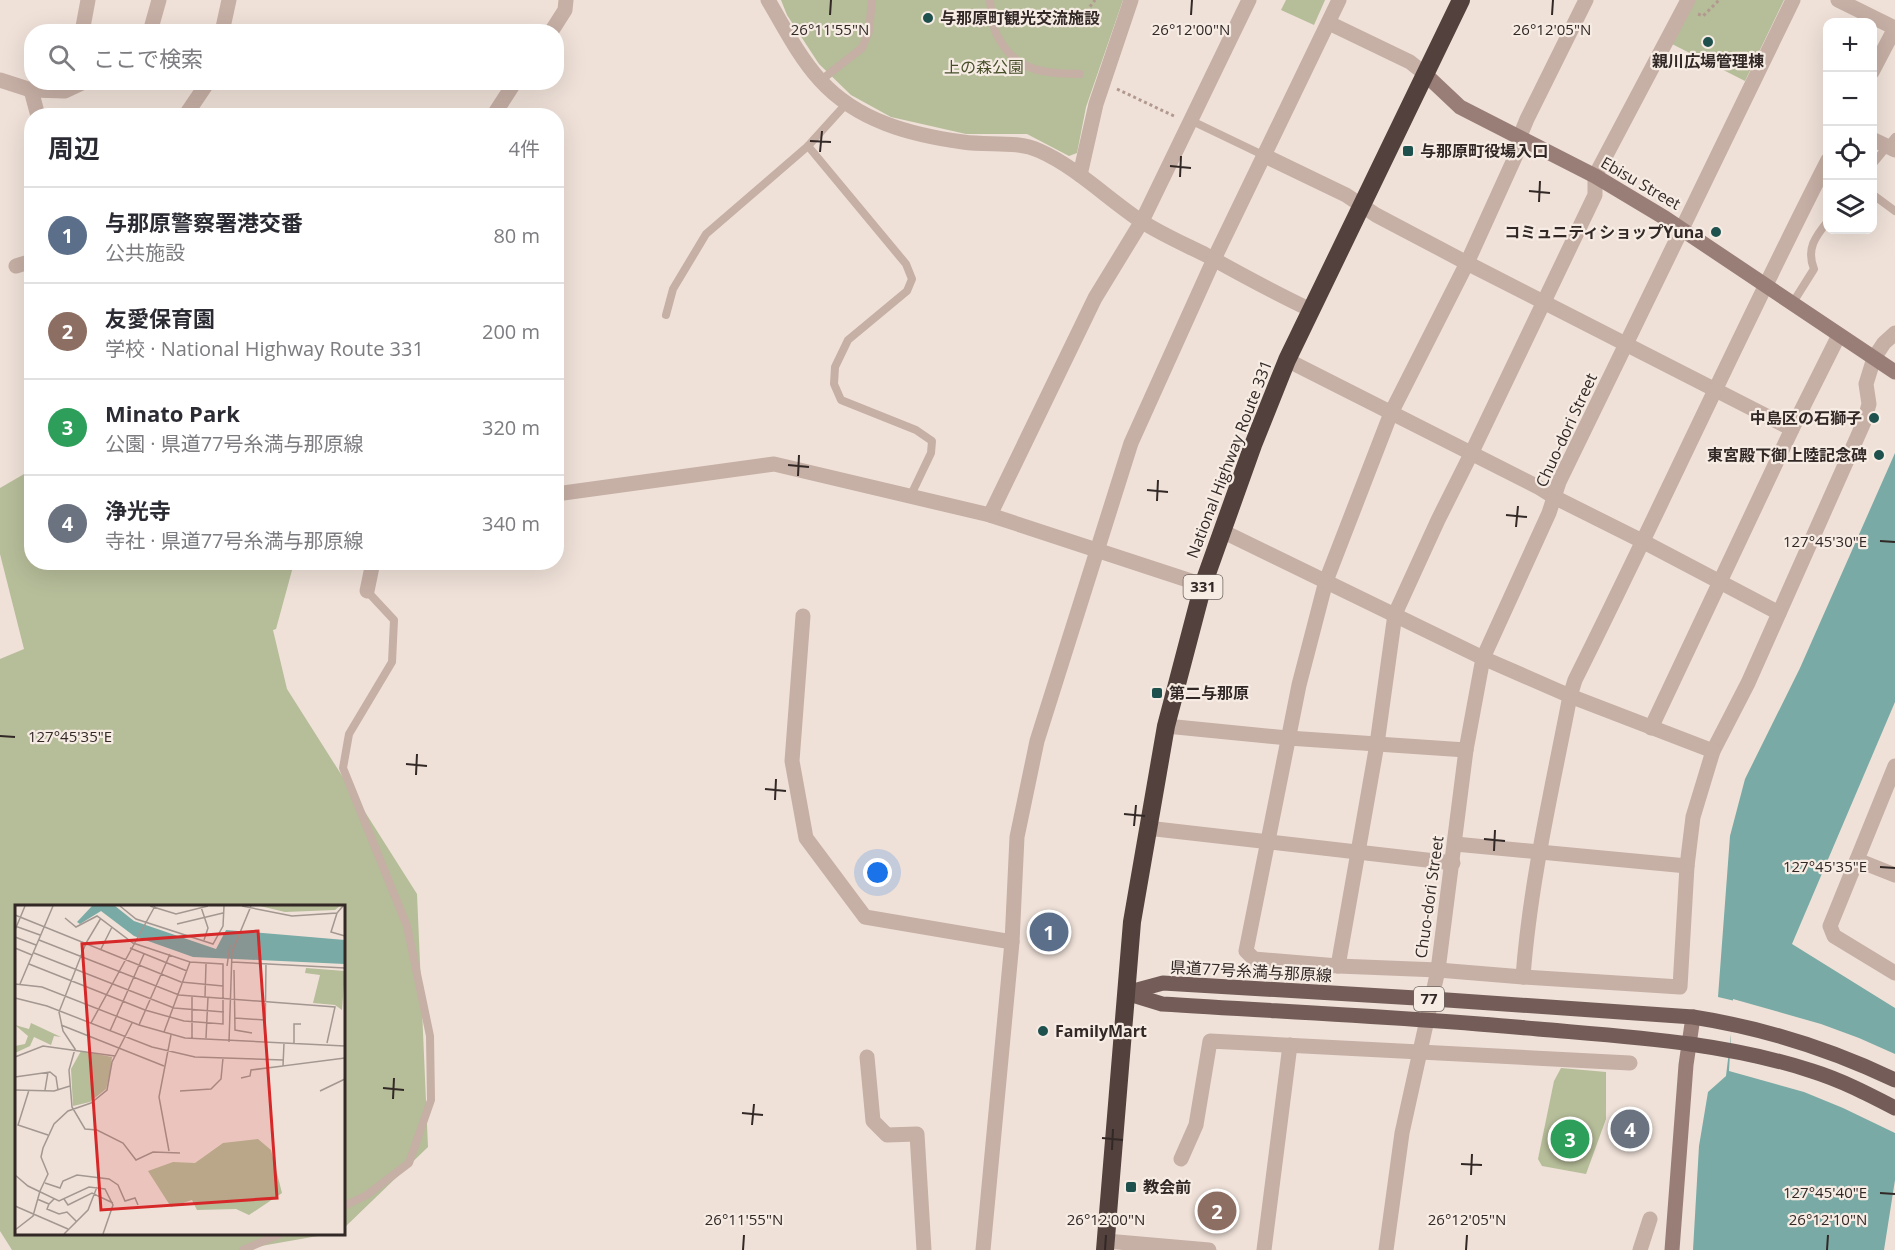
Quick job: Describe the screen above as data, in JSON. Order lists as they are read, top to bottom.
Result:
{
  "streets": {
    "highway": ["National Highway Route 331", "331"],
    "main road": ["県道77号糸満与那原線", "77"],
    "street": ["Ebisu Street", "Chuo-dori Street"]
  },
  "crossings": [
    ["Ebisu Street", "Chuo-dori Street"],
    ["Ebisu Street", "National Highway Route 331"],
    ["Chuo-dori Street", "県道77号糸満与那原線"],
    ["Chuo-dori Street", "77"],
    ["National Highway Route 331", "県道77号糸満与那原線"],
    ["National Highway Route 331", "77"],
    ["県道77号糸満与那原線", "77"]
  ],
  "parks": ["上の森公園"],
  "places": {
    "other": [
      "与那原町観光交流施設",
      "親川広場管理棟",
      "コミュニティショップYuna",
      "中島区の石獅子",
      "東宮殿下御上陸記念碑",
      "FamilyMart"
    ],
    "transit": ["与那原町役場入口", "第二与那原", "教会前"]
  },
  "page": {
    "map_buttons": ["+", "−"],
    "search": "ここで検索",
    "heading": ["周辺", "4件"],
    "list": [
      {
        "mark": "1",
        "name": "与那原警察署港交番",
        "note": "公共施設",
        "value": "80 m"
      },
      {
        "mark": "2",
        "name": "友愛保育園",
        "note": "学校 · National Highway Route 331",
        "value": "200 m"
      },
      {
        "mark": "3",
        "name": "Minato Park",
        "note": "公園 · 県道77号糸満与那原線",
        "value": "320 m"
      },
      {
        "mark": "4",
        "name": "浄光寺",
        "note": "寺社 · 県道77号糸満与那原線",
        "value": "340 m"
      }
    ],
    "pins": [
      "1",
      "4",
      "3",
      "2"
    ]
  },
  "coordinates": [
    "26°11'55\"N",
    "26°12'00\"N",
    "26°12'05\"N",
    "127°45'30\"E",
    "127°45'35\"E",
    "127°45'40\"E",
    "26°12'10\"N"
  ]
}
